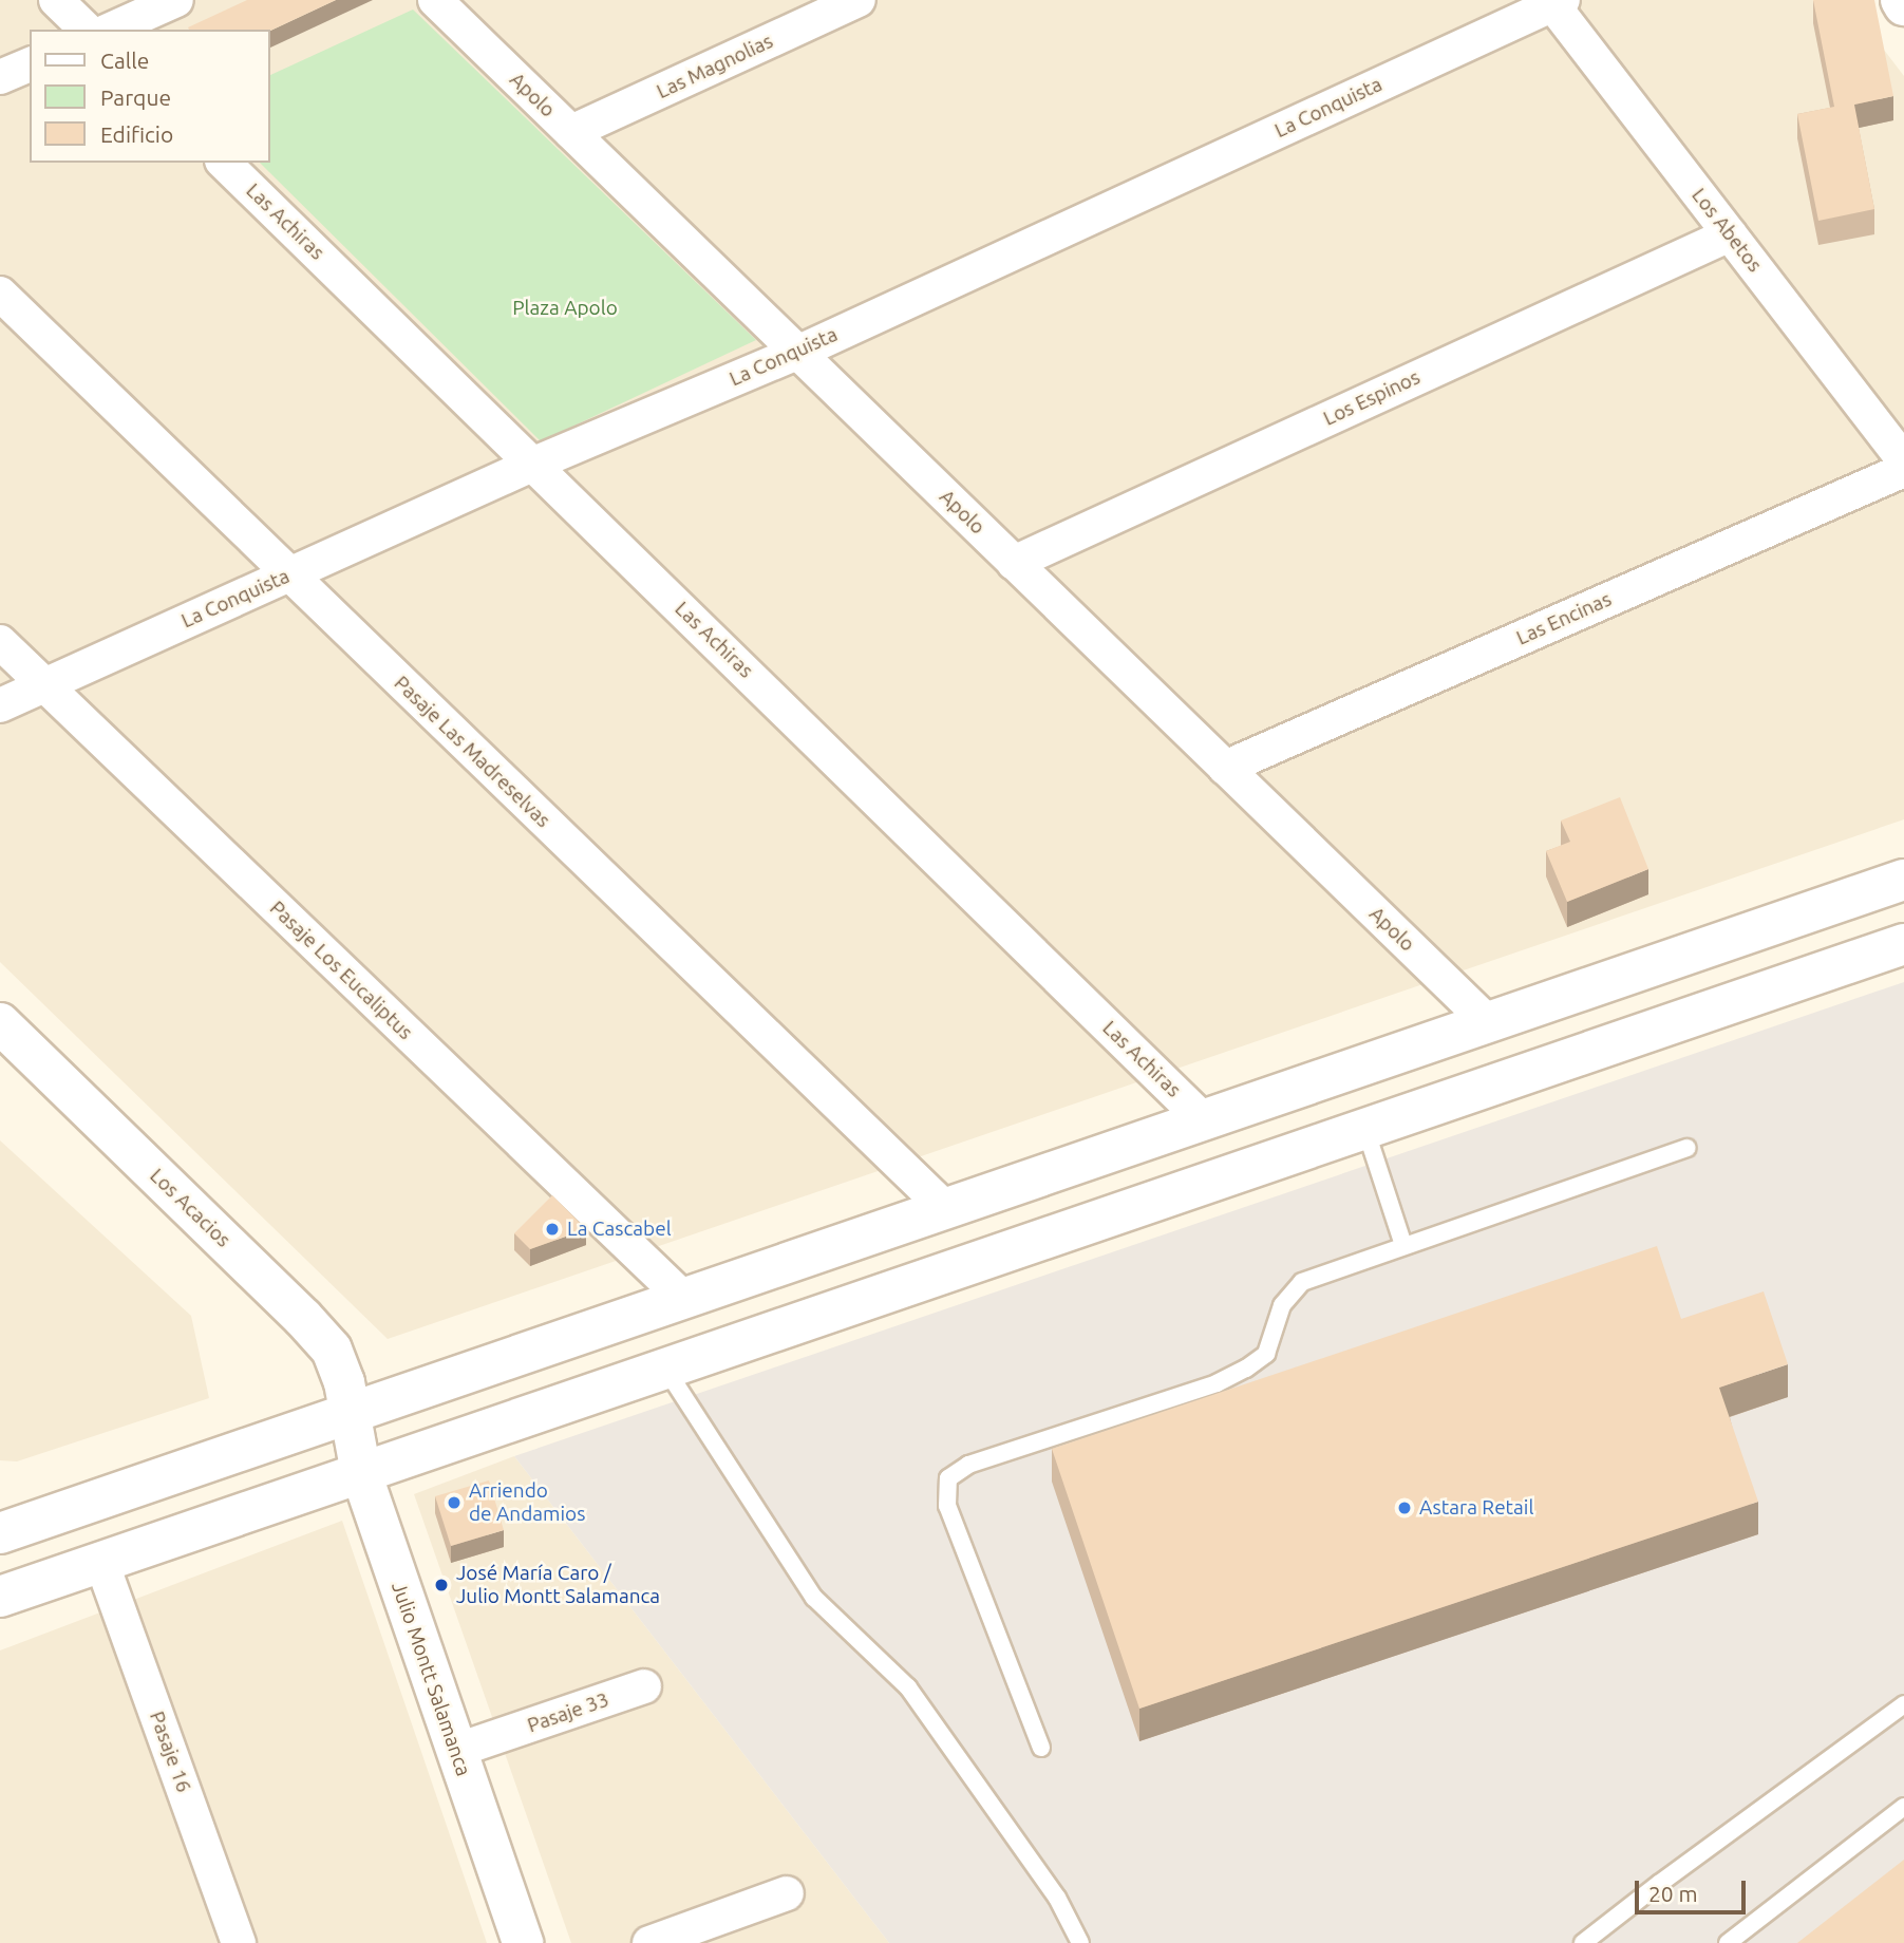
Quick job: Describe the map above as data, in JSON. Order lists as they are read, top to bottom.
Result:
{
  "streets": {
    "main road": ["Los Acacios", "Julio Montt Salamanca"],
    "street": [
      "Las Magnolias",
      "Apolo",
      "La Conquista",
      "Las Achiras",
      "Los Abetos",
      "Los Espinos",
      "Las Encinas",
      "Pasaje Las Madreselvas",
      "Pasaje Los Eucaliptus",
      "Pasaje 33",
      "Pasaje 16"
    ]
  },
  "crossings": [
    ["Las Magnolias", "Apolo"],
    ["Apolo", "La Conquista"],
    ["Apolo", "Los Espinos"],
    ["Apolo", "Las Encinas"],
    ["La Conquista", "Las Achiras"],
    ["La Conquista", "Los Abetos"],
    ["La Conquista", "Pasaje Las Madreselvas"],
    ["La Conquista", "Pasaje Los Eucaliptus"],
    ["Los Abetos", "Los Espinos"],
    ["Los Acacios", "Julio Montt Salamanca"],
    ["Julio Montt Salamanca", "Pasaje 33"]
  ],
  "parks": ["Plaza Apolo"],
  "places": [
    "La Cascabel",
    "Arriendo de Andamios",
    "Astara Retail",
    "José María Caro / Julio Montt Salamanca"
  ],
  "legend": ["Calle", "Parque", "Edificio"],
  "scale_bar": "20 m"
}
